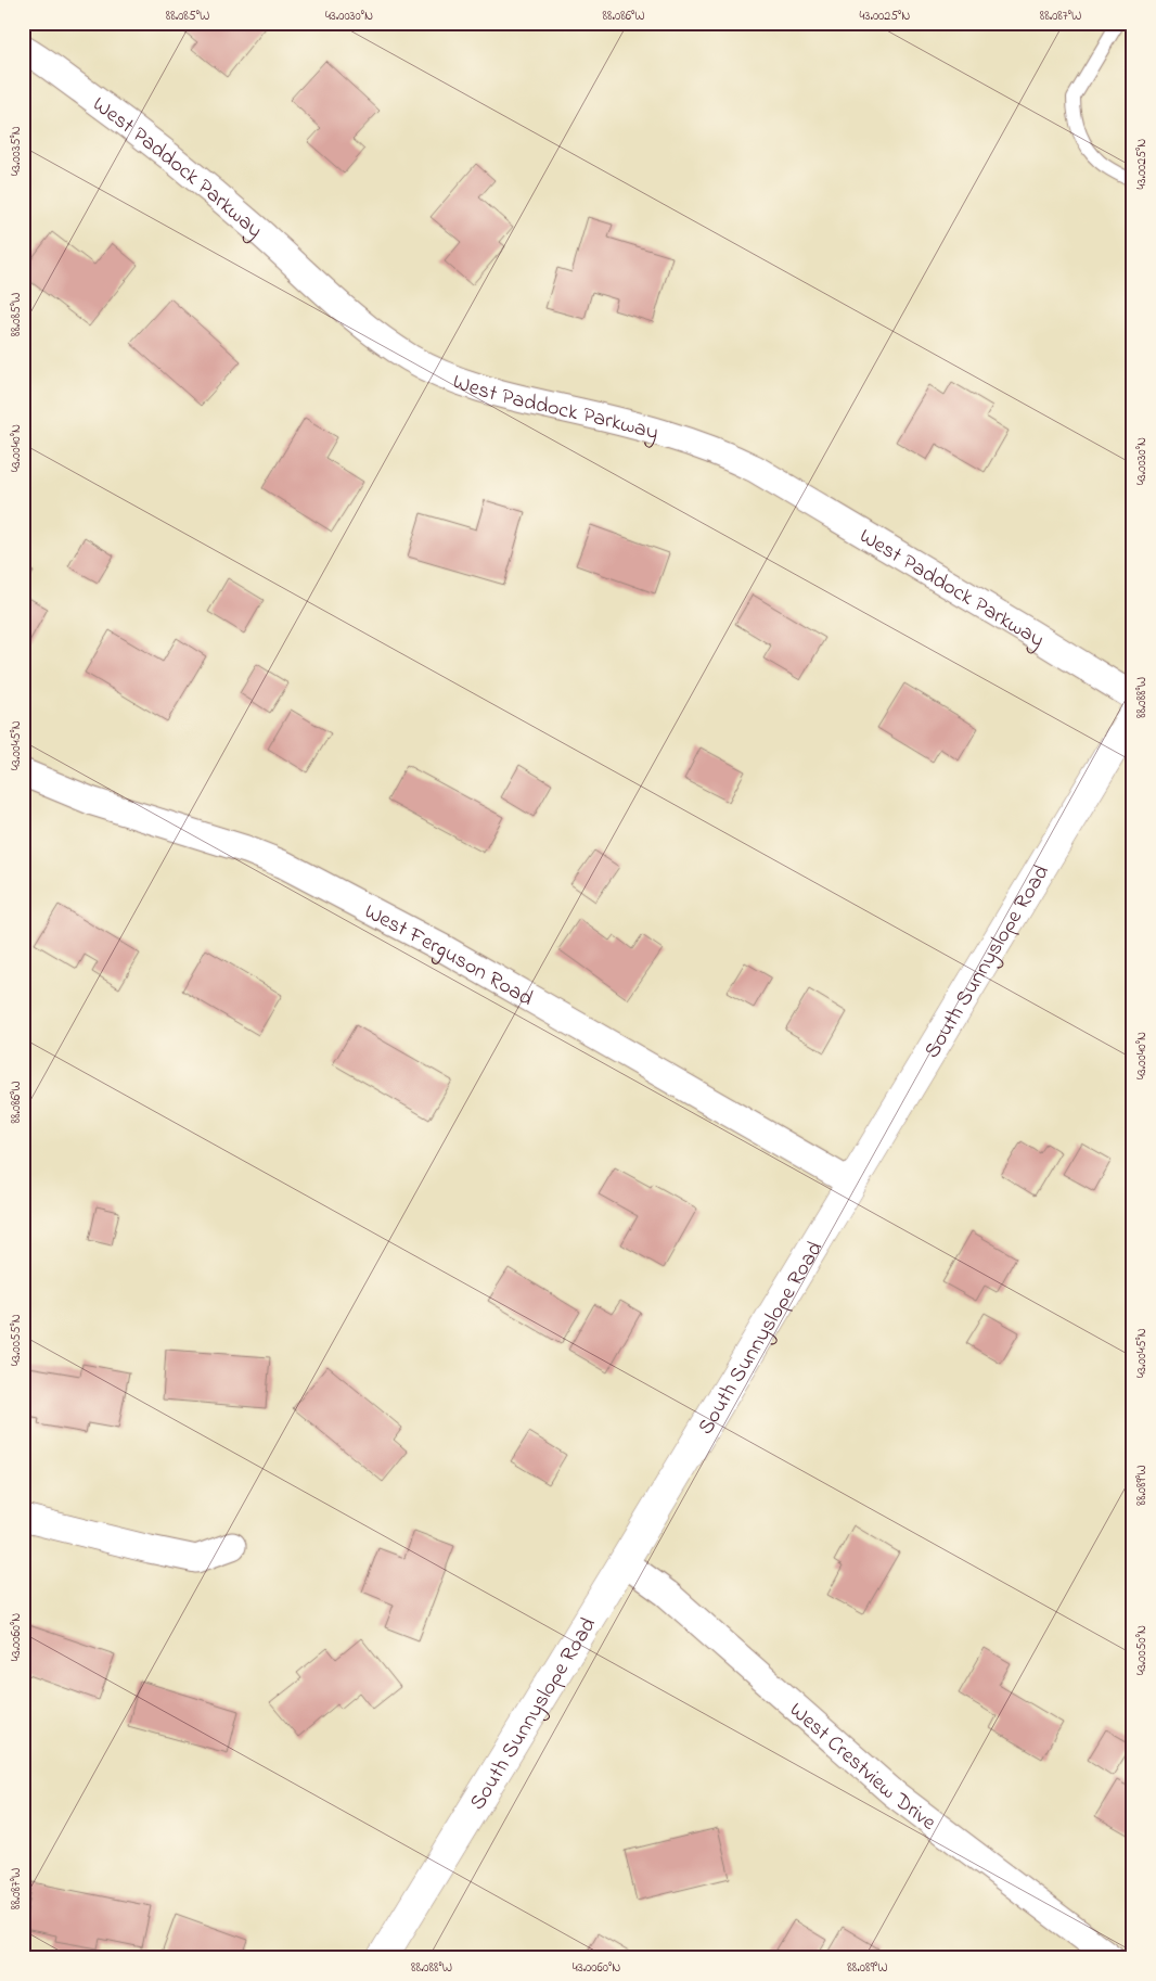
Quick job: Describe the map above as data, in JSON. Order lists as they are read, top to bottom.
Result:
{
  "streets": {
    "street": [
      "West Paddock Parkway",
      "West Ferguson Road",
      "South Sunnyslope Road",
      "West Crestview Drive"
    ]
  },
  "crossings": [
    ["West Ferguson Road", "South Sunnyslope Road"],
    ["South Sunnyslope Road", "West Crestview Drive"]
  ],
  "coordinates": [
    "88.085°W",
    "43.0030°N",
    "88.086°W",
    "43.0025°N",
    "88.087°W",
    "43.0035°N",
    "43.0040°N",
    "88.088°W",
    "43.0045°N",
    "43.0055°N",
    "88.089°W",
    "43.0060°N",
    "43.0050°N"
  ]
}
